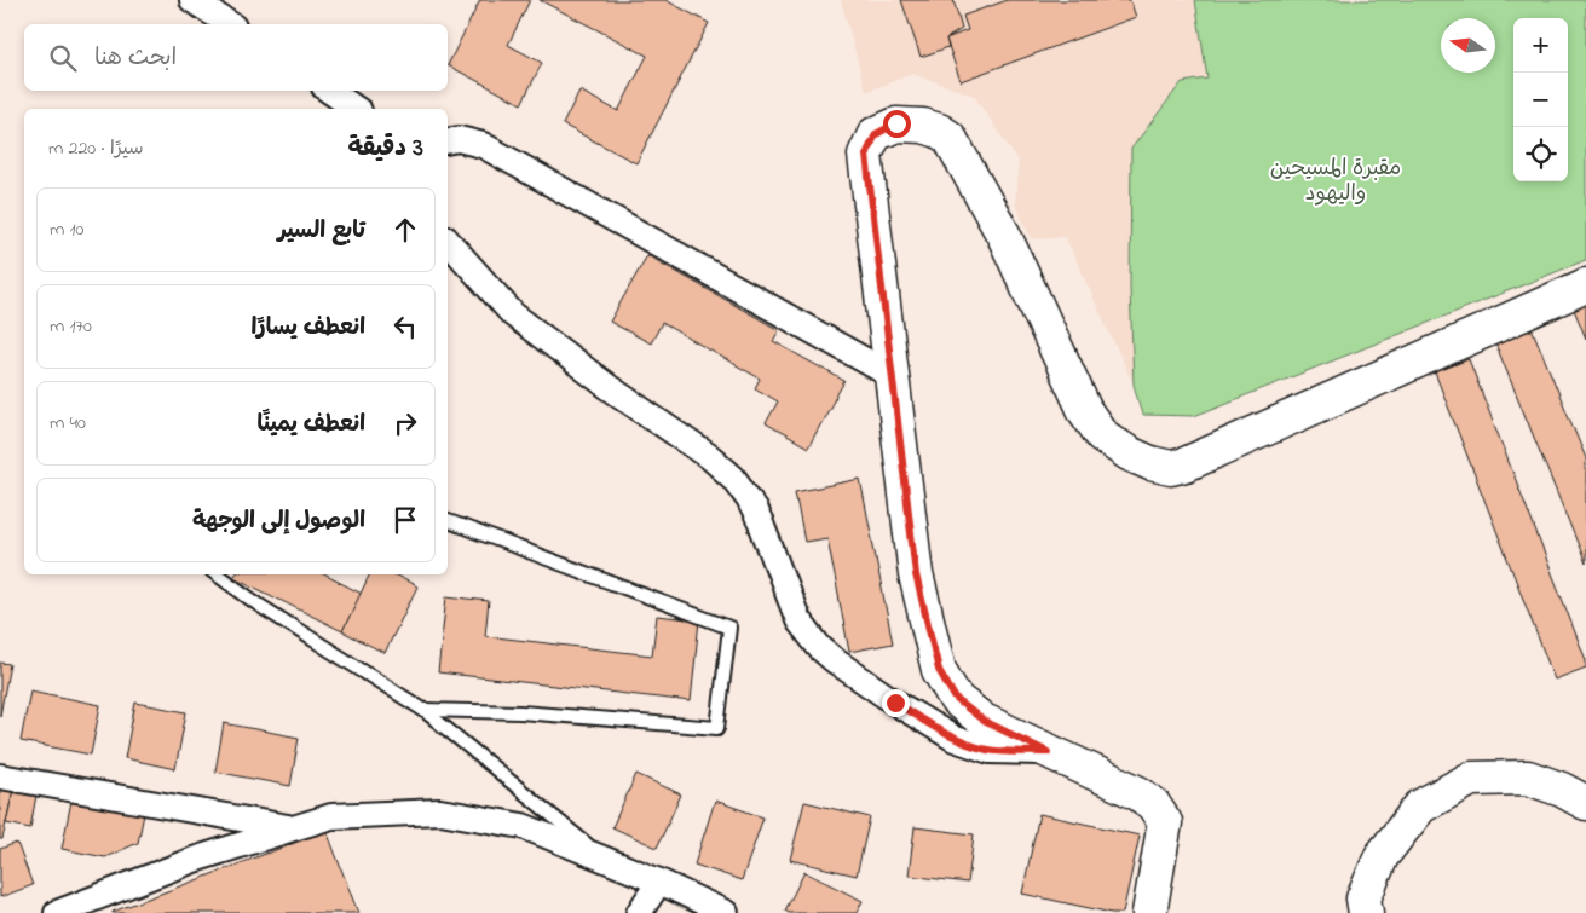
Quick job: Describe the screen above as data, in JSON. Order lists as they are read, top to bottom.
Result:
{
  "parks": ["مقبرة المسيحين واليهود"],
  "north": "left",
  "page": {
    "map_buttons": ["+", "−"],
    "search": "ابحث هنا",
    "heading": ["3 دقيقة", "سيرًا · 220 m"],
    "list": [
      ["تابع السير", "10 m"],
      ["انعطف يسارًا", "170 m"],
      ["انعطف يمينًا", "40 m"],
      "الوصول إلى الوجهة"
    ]
  }
}
